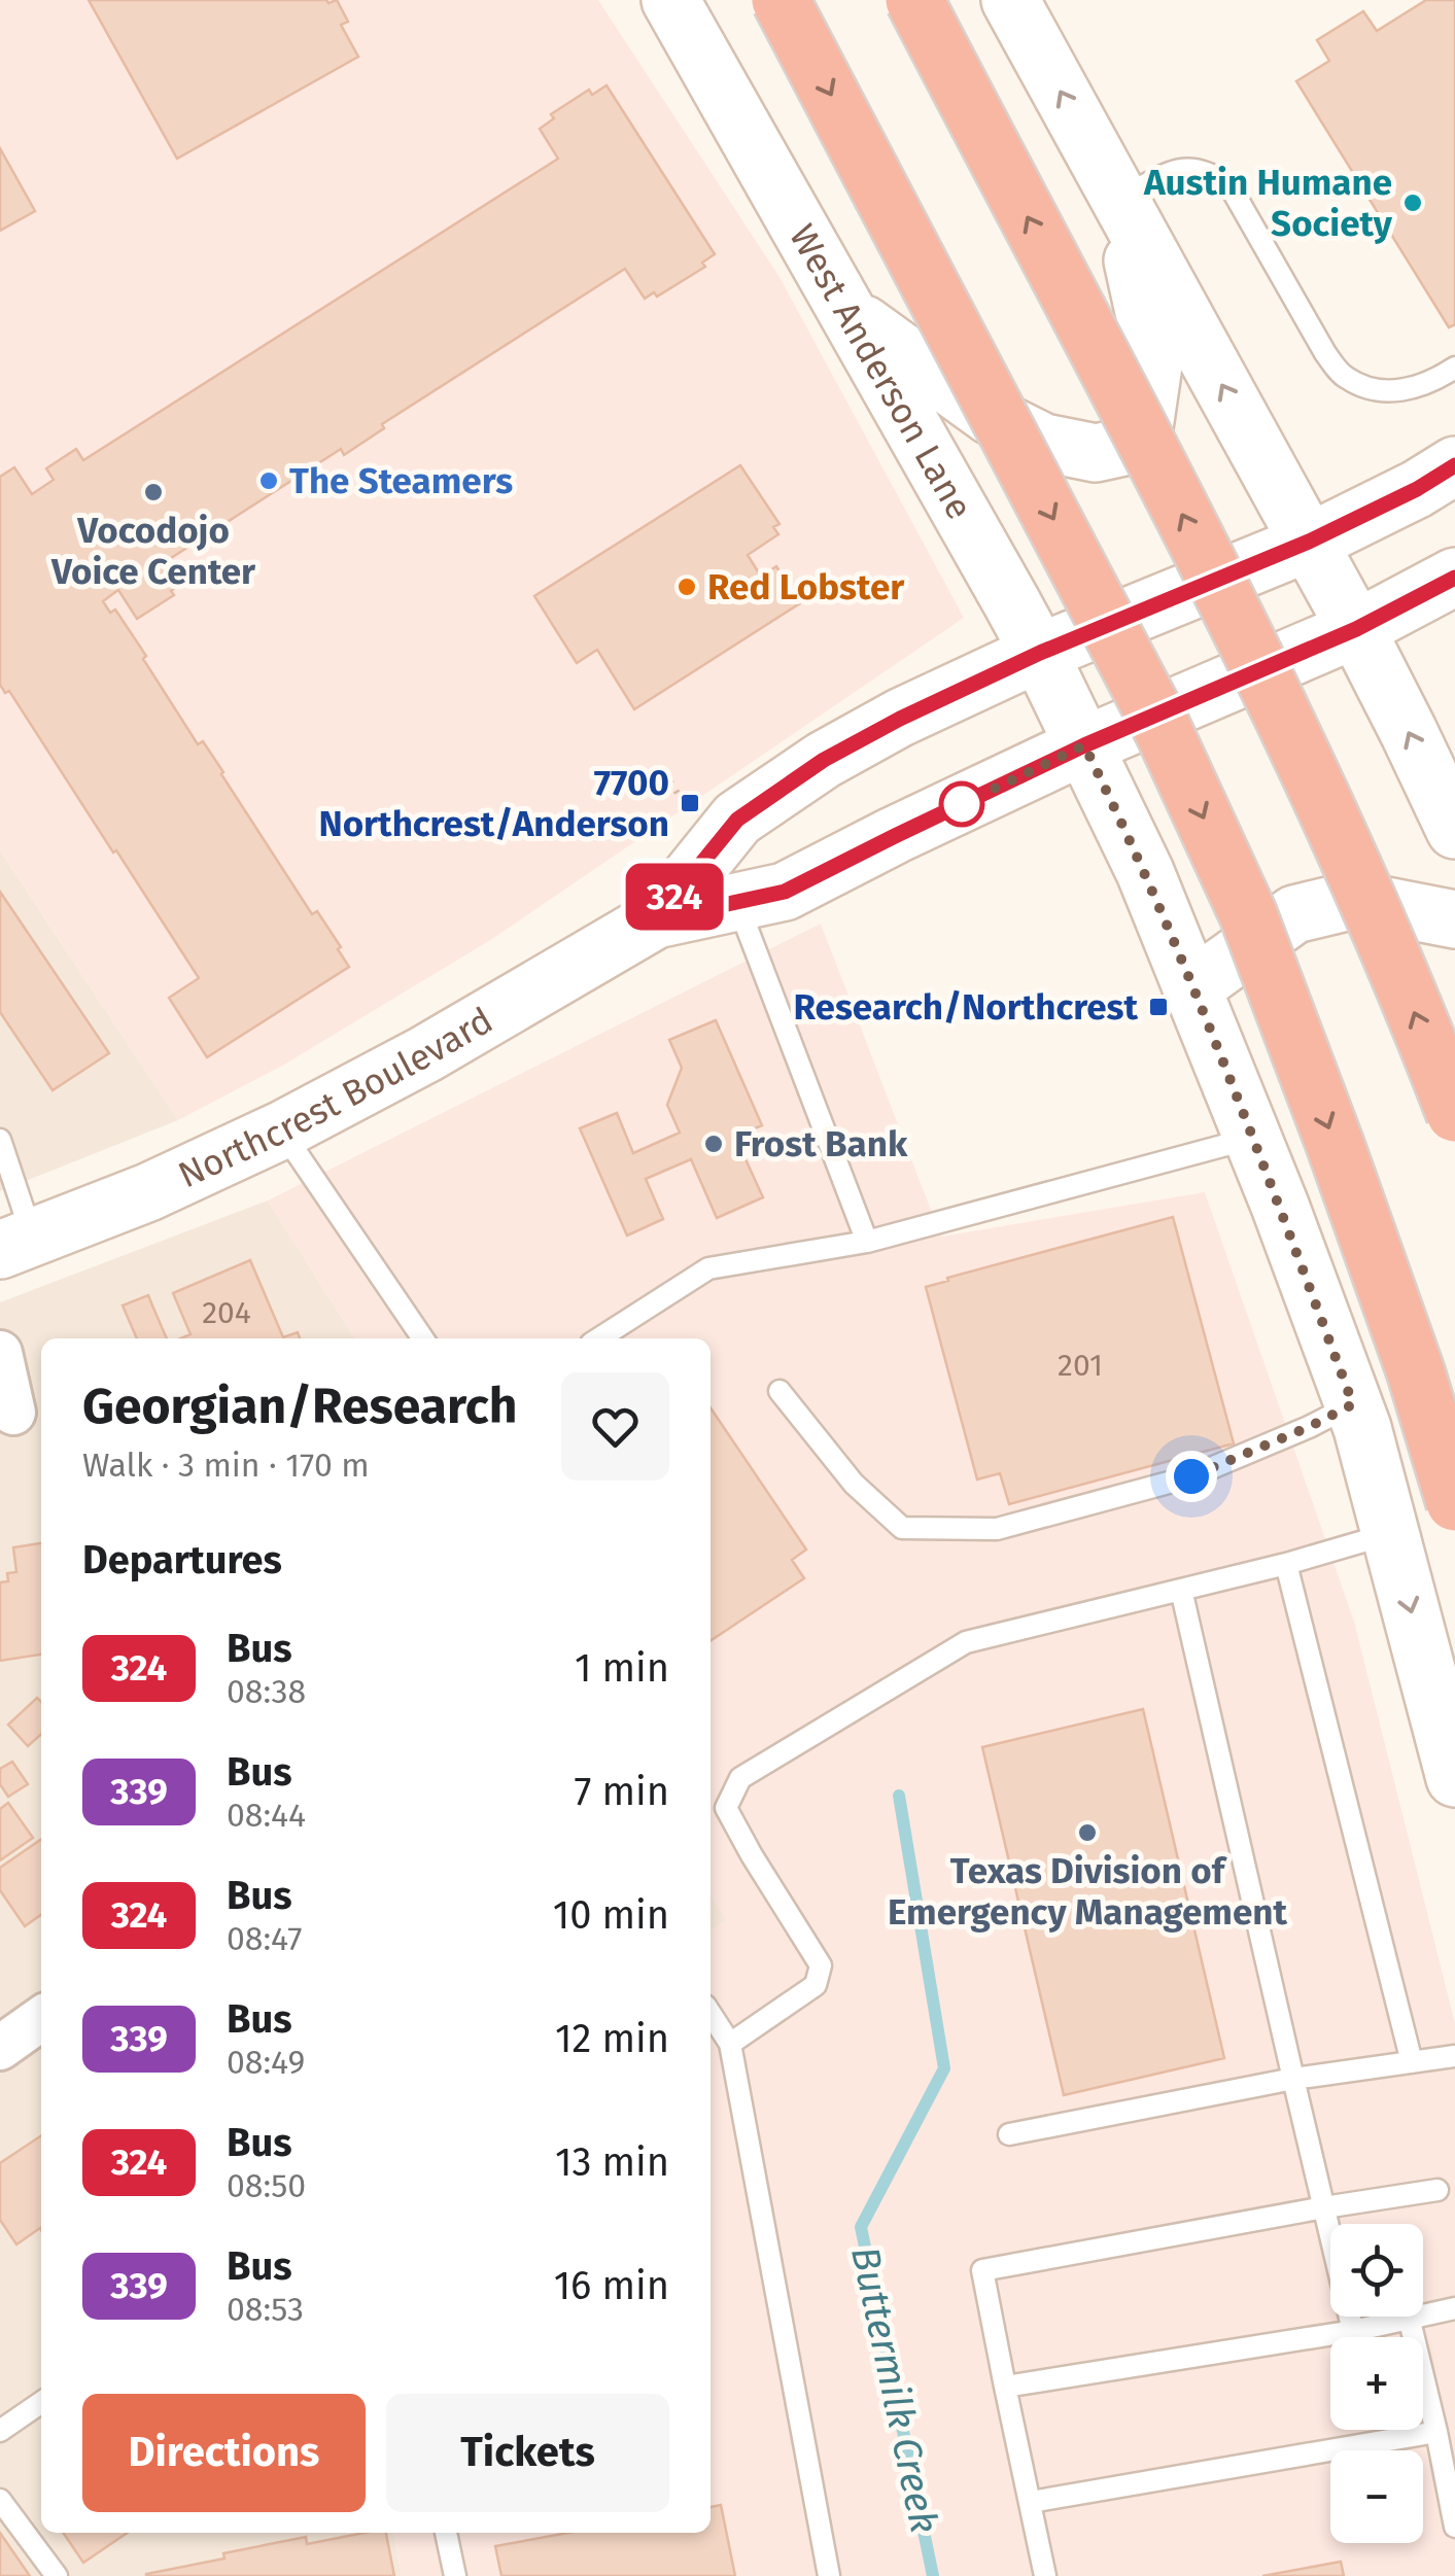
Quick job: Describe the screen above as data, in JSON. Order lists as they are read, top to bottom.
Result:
{
  "streets": {
    "main road": ["West Anderson Lane", "Northcrest Boulevard"]
  },
  "crossings": [
    ["West Anderson Lane", "Northcrest Boulevard"]
  ],
  "water": ["Buttermilk Creek"],
  "places": {
    "other": [
      "Austin Humane Society",
      "The Steamers",
      "Vocodojo Voice Center",
      "Red Lobster",
      "Frost Bank",
      "Texas Division of Emergency Management"
    ],
    "transit": ["7700 Northcrest/Anderson", "Research/Northcrest"]
  },
  "lines": ["bus line 324"],
  "house_numbers": ["204", "201"],
  "page": {
    "on_map": "324",
    "heading": [
      ["Georgian/Research", "Walk · 3 min · 170 m"],
      "Departures"
    ],
    "list": [
      {
        "mark": "324",
        "name": "Bus",
        "note": "08:38",
        "value": "1 min"
      },
      {
        "mark": "339",
        "name": "Bus",
        "note": "08:44",
        "value": "7 min"
      },
      {
        "mark": "324",
        "name": "Bus",
        "note": "08:47",
        "value": "10 min"
      },
      {
        "mark": "339",
        "name": "Bus",
        "note": "08:49",
        "value": "12 min"
      },
      {
        "mark": "324",
        "name": "Bus",
        "note": "08:50",
        "value": "13 min"
      },
      {
        "mark": "339",
        "name": "Bus",
        "note": "08:53",
        "value": "16 min"
      }
    ],
    "map_buttons": ["+", "−"],
    "buttons": ["Directions", "Tickets"]
  }
}
